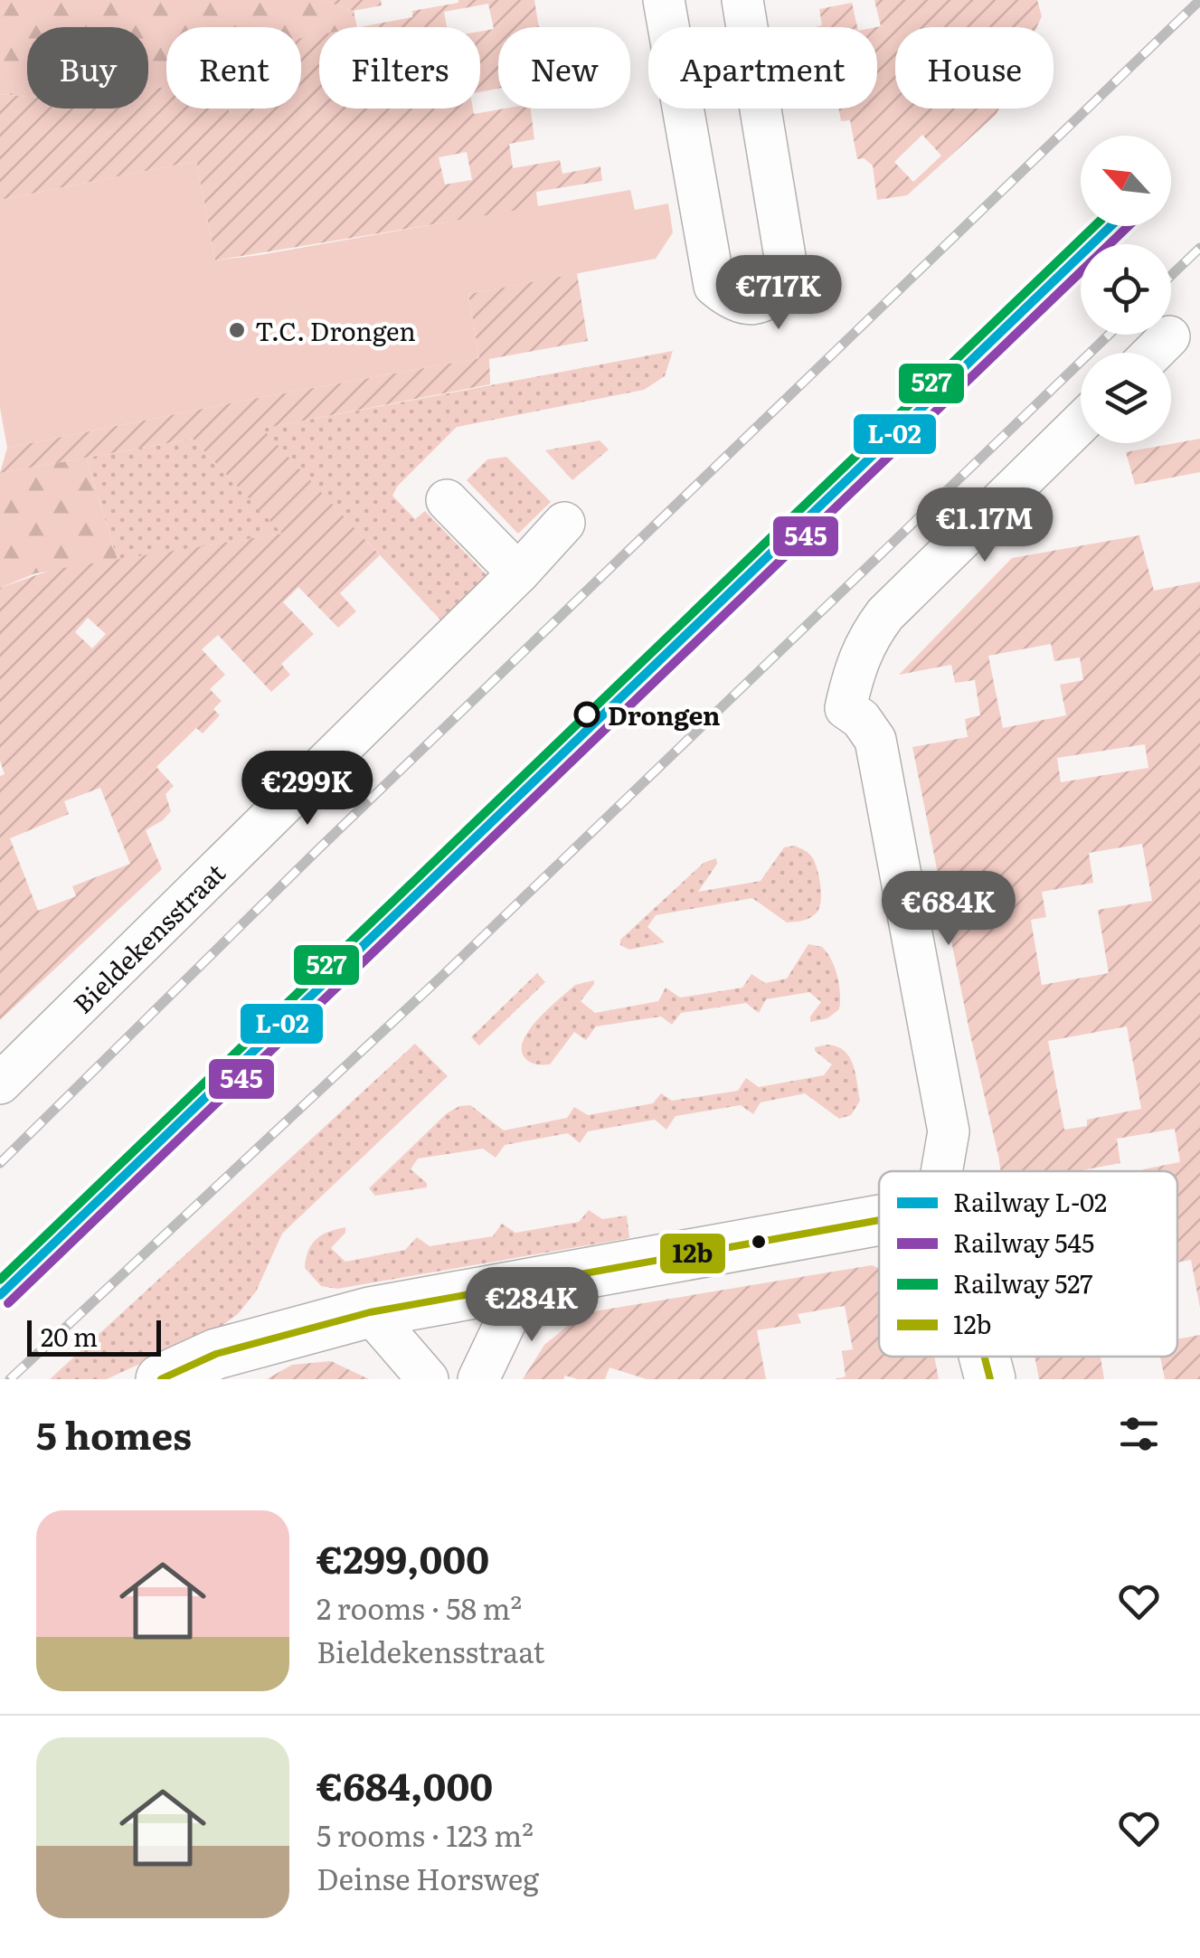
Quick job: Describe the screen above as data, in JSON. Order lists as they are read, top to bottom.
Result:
{
  "streets": {
    "street": ["Bieldekensstraat"]
  },
  "places": ["T.C. Drongen", "Drongen"],
  "lines": [
    "rail line L-02",
    "rail line 545",
    "rail line 527",
    "transit line 12b"
  ],
  "legend": [
    "Railway L-02",
    "Railway 545",
    "Railway 527",
    "12b"
  ],
  "scale_bar": "20 m",
  "north": "top left",
  "page": {
    "chip": [
      "Buy",
      "Rent",
      "Filters",
      "New",
      "Apartment",
      "House"
    ],
    "price": [
      "€717K",
      "€1.17M",
      "€299K",
      "€684K",
      "€284K"
    ],
    "scale": "20 m",
    "heading": "5 homes",
    "list": [
      {
        "name": "€299,000",
        "note": "2 rooms · 58 m² · Bieldekensstraat"
      },
      {
        "name": "€684,000",
        "note": "5 rooms · 123 m² · Deinse Horsweg"
      }
    ]
  }
}
